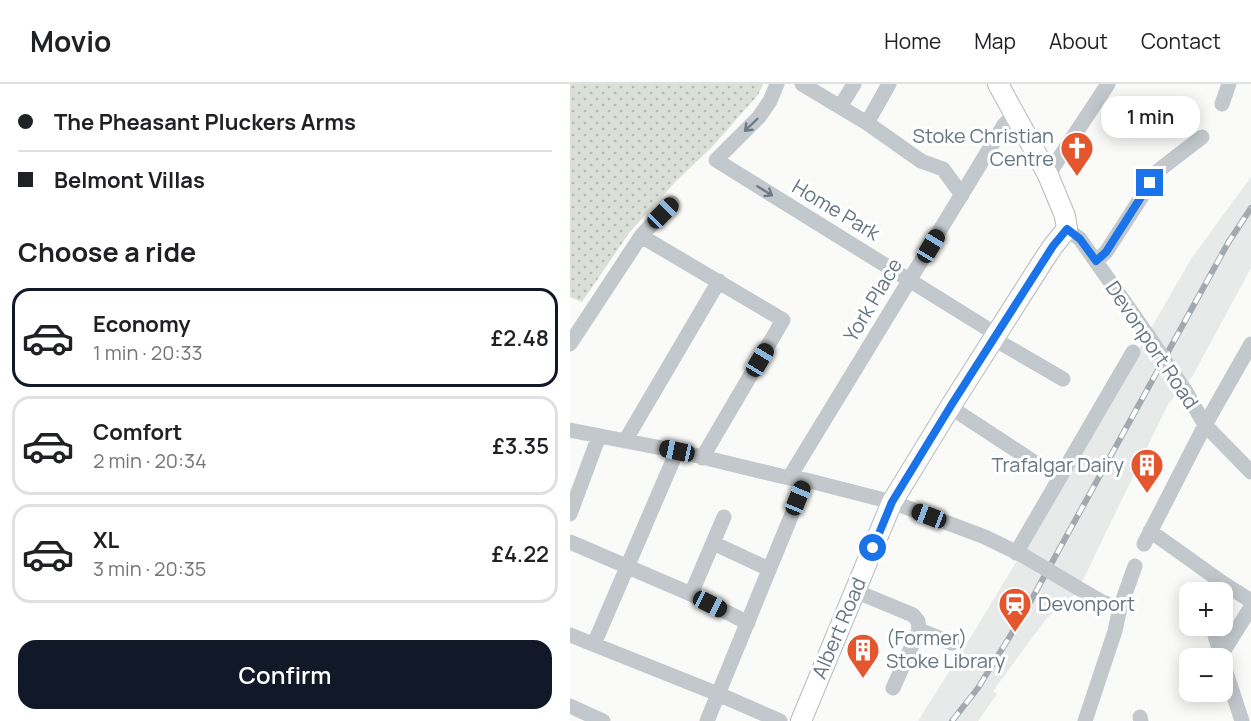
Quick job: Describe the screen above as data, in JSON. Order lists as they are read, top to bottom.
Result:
{
  "streets": {
    "main road": ["Devonport Road", "Albert Road"],
    "street": ["Home Park", "York Place"]
  },
  "crossings": [
    ["Home Park", "York Place"],
    ["Home Park", "Albert Road"],
    ["York Place", "Devonport Road"],
    ["Devonport Road", "Albert Road"]
  ],
  "places": {
    "church": ["Stoke Christian Centre"],
    "building": ["Trafalgar Dairy", "(Former) Stoke Library"],
    "station": ["Devonport"]
  },
  "page": {
    "header": "Movio",
    "nav": [
      "Home",
      "Map",
      "About",
      "Contact"
    ],
    "banner": ["The Pheasant Pluckers Arms", "Belmont Villas"],
    "bubble": "1 min",
    "heading": "Choose a ride",
    "list": [
      {
        "name": "Economy",
        "note": "1 min · 20:33",
        "value": "£2.48"
      },
      {
        "name": "Comfort",
        "note": "2 min · 20:34",
        "value": "£3.35"
      },
      {
        "name": "XL",
        "note": "3 min · 20:35",
        "value": "£4.22"
      }
    ],
    "map_buttons": ["+", "−"],
    "buttons": "Confirm"
  }
}
